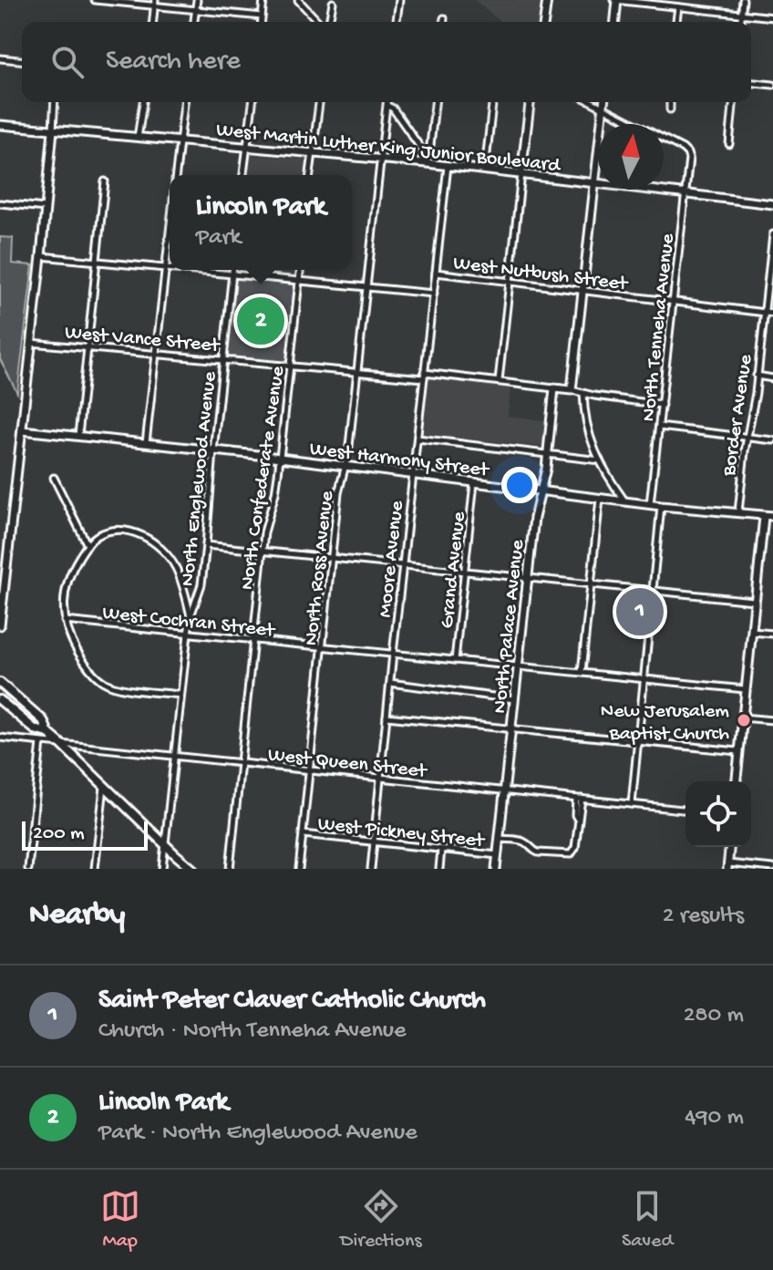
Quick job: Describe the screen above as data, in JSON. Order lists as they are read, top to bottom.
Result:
{
  "streets": {
    "street": [
      "West Martin Luther King Junior Boulevard",
      "West Nutbush Street",
      "North Tenneha Avenue",
      "West Vance Street",
      "Border Avenue",
      "West Harmony Street",
      "North Confederate Avenue",
      "North Englewood Avenue",
      "Moore Avenue",
      "North Ross Avenue",
      "Grand Avenue",
      "West Cochran Street",
      "North Palace Avenue",
      "West Queen Street",
      "West Pickney Street"
    ]
  },
  "crossings": [
    ["West Martin Luther King Junior Boulevard", "North Tenneha Avenue"],
    ["West Martin Luther King Junior Boulevard", "Moore Avenue"],
    ["West Martin Luther King Junior Boulevard", "North Ross Avenue"],
    ["West Nutbush Street", "North Tenneha Avenue"],
    ["West Nutbush Street", "Border Avenue"],
    ["West Nutbush Street", "North Confederate Avenue"],
    ["West Nutbush Street", "North Englewood Avenue"],
    ["West Nutbush Street", "Moore Avenue"],
    ["West Nutbush Street", "North Ross Avenue"],
    ["North Tenneha Avenue", "West Vance Street"],
    ["North Tenneha Avenue", "West Harmony Street"],
    ["West Vance Street", "North Confederate Avenue"],
    ["West Vance Street", "North Englewood Avenue"],
    ["West Vance Street", "Moore Avenue"],
    ["West Vance Street", "North Ross Avenue"],
    ["West Vance Street", "North Palace Avenue"],
    ["Border Avenue", "West Harmony Street"],
    ["West Harmony Street", "North Confederate Avenue"],
    ["West Harmony Street", "North Englewood Avenue"],
    ["West Harmony Street", "Moore Avenue"],
    ["West Harmony Street", "North Ross Avenue"],
    ["West Harmony Street", "Grand Avenue"],
    ["West Harmony Street", "North Palace Avenue"],
    ["North Confederate Avenue", "West Cochran Street"],
    ["North Confederate Avenue", "West Queen Street"],
    ["North Englewood Avenue", "West Cochran Street"],
    ["North Englewood Avenue", "West Queen Street"],
    ["Moore Avenue", "West Cochran Street"],
    ["Moore Avenue", "West Queen Street"],
    ["Moore Avenue", "West Pickney Street"],
    ["North Ross Avenue", "West Cochran Street"],
    ["North Ross Avenue", "West Queen Street"],
    ["North Ross Avenue", "West Pickney Street"],
    ["Grand Avenue", "West Cochran Street"],
    ["West Cochran Street", "North Palace Avenue"],
    ["North Palace Avenue", "West Queen Street"],
    ["North Palace Avenue", "West Pickney Street"]
  ],
  "places": ["New Jerusalem Baptist Church"],
  "scale_bar": "200 m",
  "north": "top",
  "page": {
    "search": "Search here",
    "popup": ["Lincoln Park", "Park"],
    "pins": ["2", "1"],
    "scale": "200 m",
    "heading": ["Nearby", "2 results"],
    "list": [
      {
        "mark": "1",
        "name": "Saint Peter Claver Catholic Church",
        "note": "Church · North Tenneha Avenue",
        "value": "280 m"
      },
      {
        "mark": "2",
        "name": "Lincoln Park",
        "note": "Park · North Englewood Avenue",
        "value": "490 m"
      }
    ],
    "nav": ["Map", "Directions", "Saved"]
  }
}
